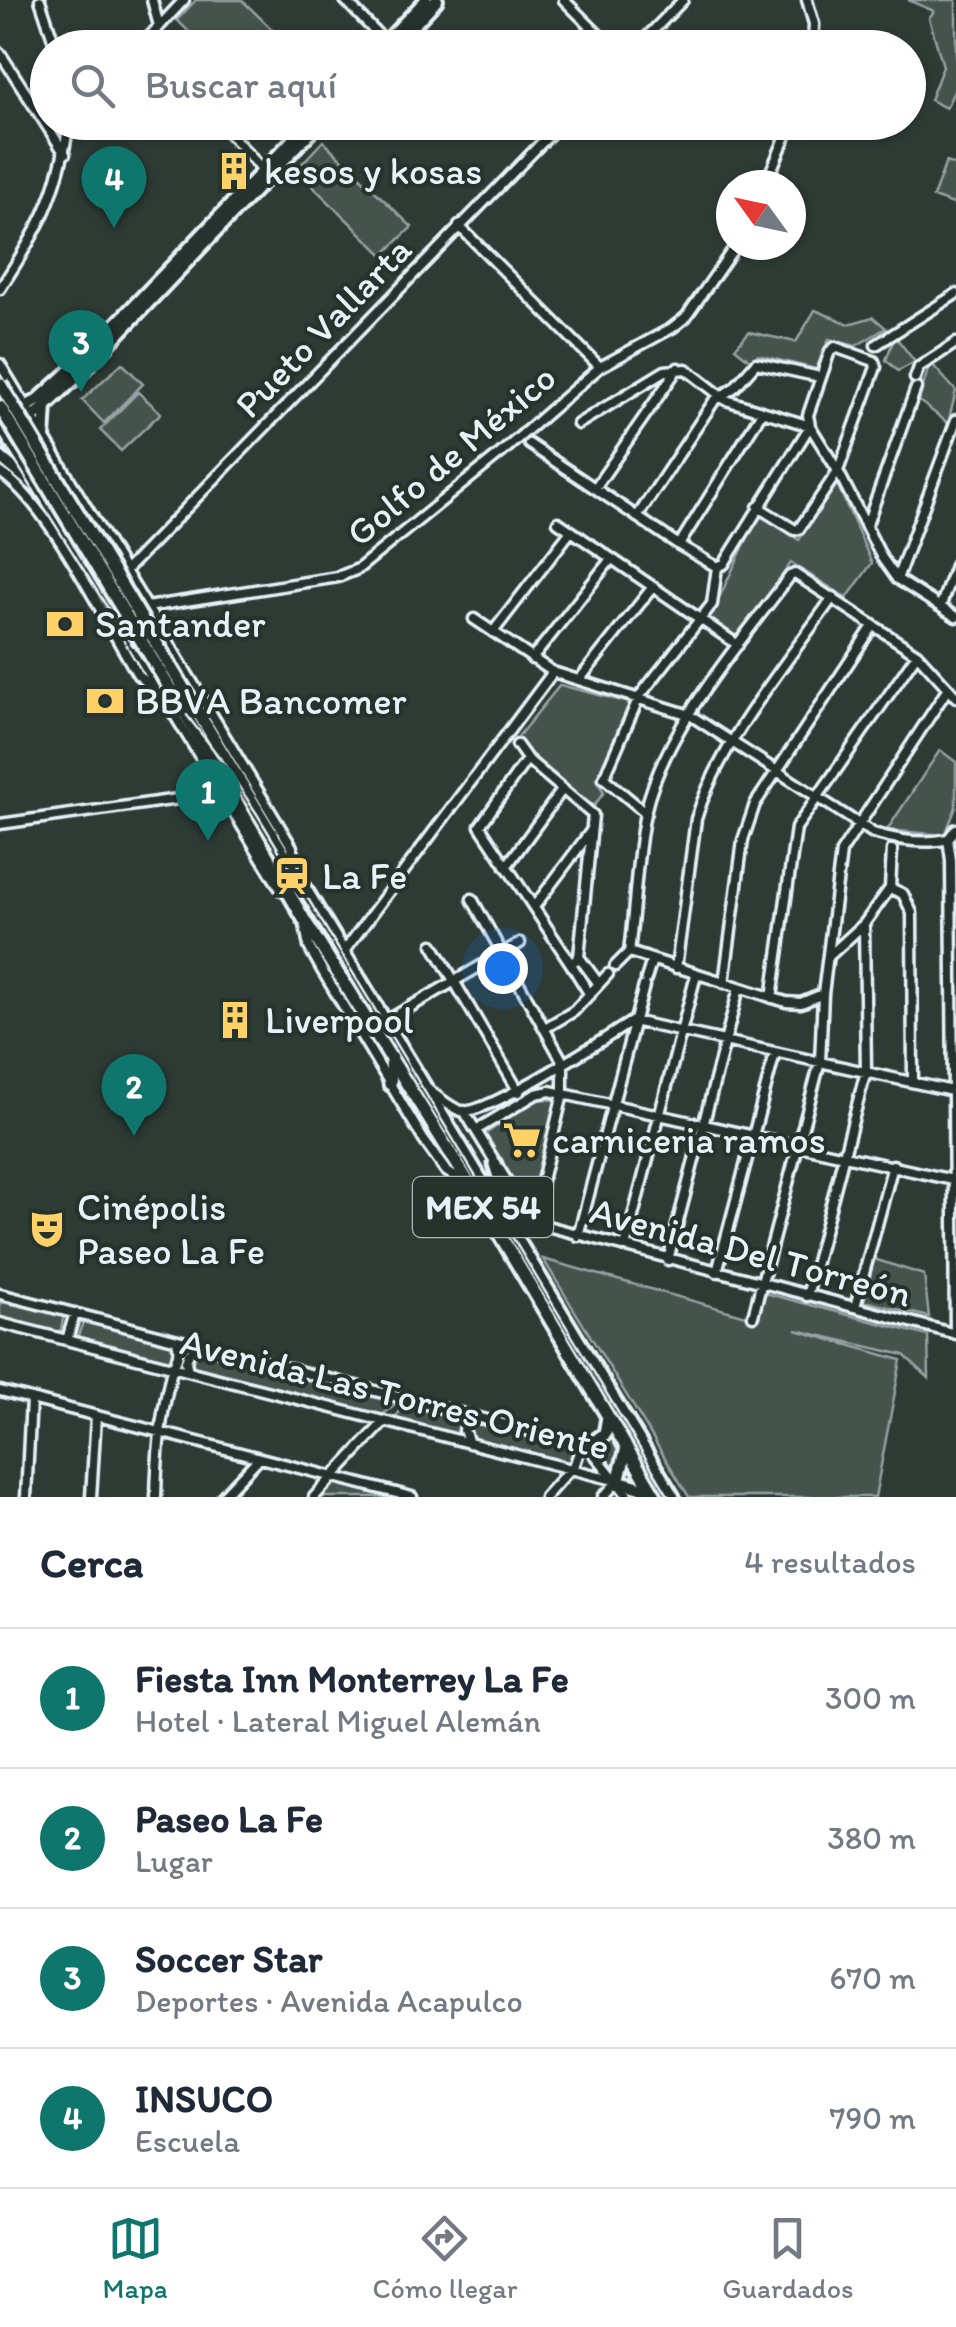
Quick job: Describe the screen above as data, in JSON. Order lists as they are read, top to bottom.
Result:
{
  "streets": {
    "highway": ["MEX 54"],
    "street": [
      "Pueto Vallarta",
      "Golfo de México",
      "Avenida Del Torreón",
      "Avenida Las Torres Oriente"
    ]
  },
  "places": {
    "building": ["kesos y kosas", "Liverpool"],
    "bank": ["Santander", "BBVA Bancomer"],
    "station": ["La Fe"],
    "supermarket": ["carniceria ramos"],
    "theatre": ["Cinépolis Paseo La Fe"]
  },
  "north": "top left",
  "page": {
    "search": "Buscar aquí",
    "pins": [
      "4",
      "3",
      "1",
      "2"
    ],
    "heading": ["Cerca", "4 resultados"],
    "list": [
      {
        "mark": "1",
        "name": "Fiesta Inn Monterrey La Fe",
        "note": "Hotel · Lateral Miguel Alemán",
        "value": "300 m"
      },
      {
        "mark": "2",
        "name": "Paseo La Fe",
        "note": "Lugar",
        "value": "380 m"
      },
      {
        "mark": "3",
        "name": "Soccer Star",
        "note": "Deportes · Avenida Acapulco",
        "value": "670 m"
      },
      {
        "mark": "4",
        "name": "INSUCO",
        "note": "Escuela",
        "value": "790 m"
      }
    ],
    "nav": ["Mapa", "Cómo llegar", "Guardados"]
  }
}
